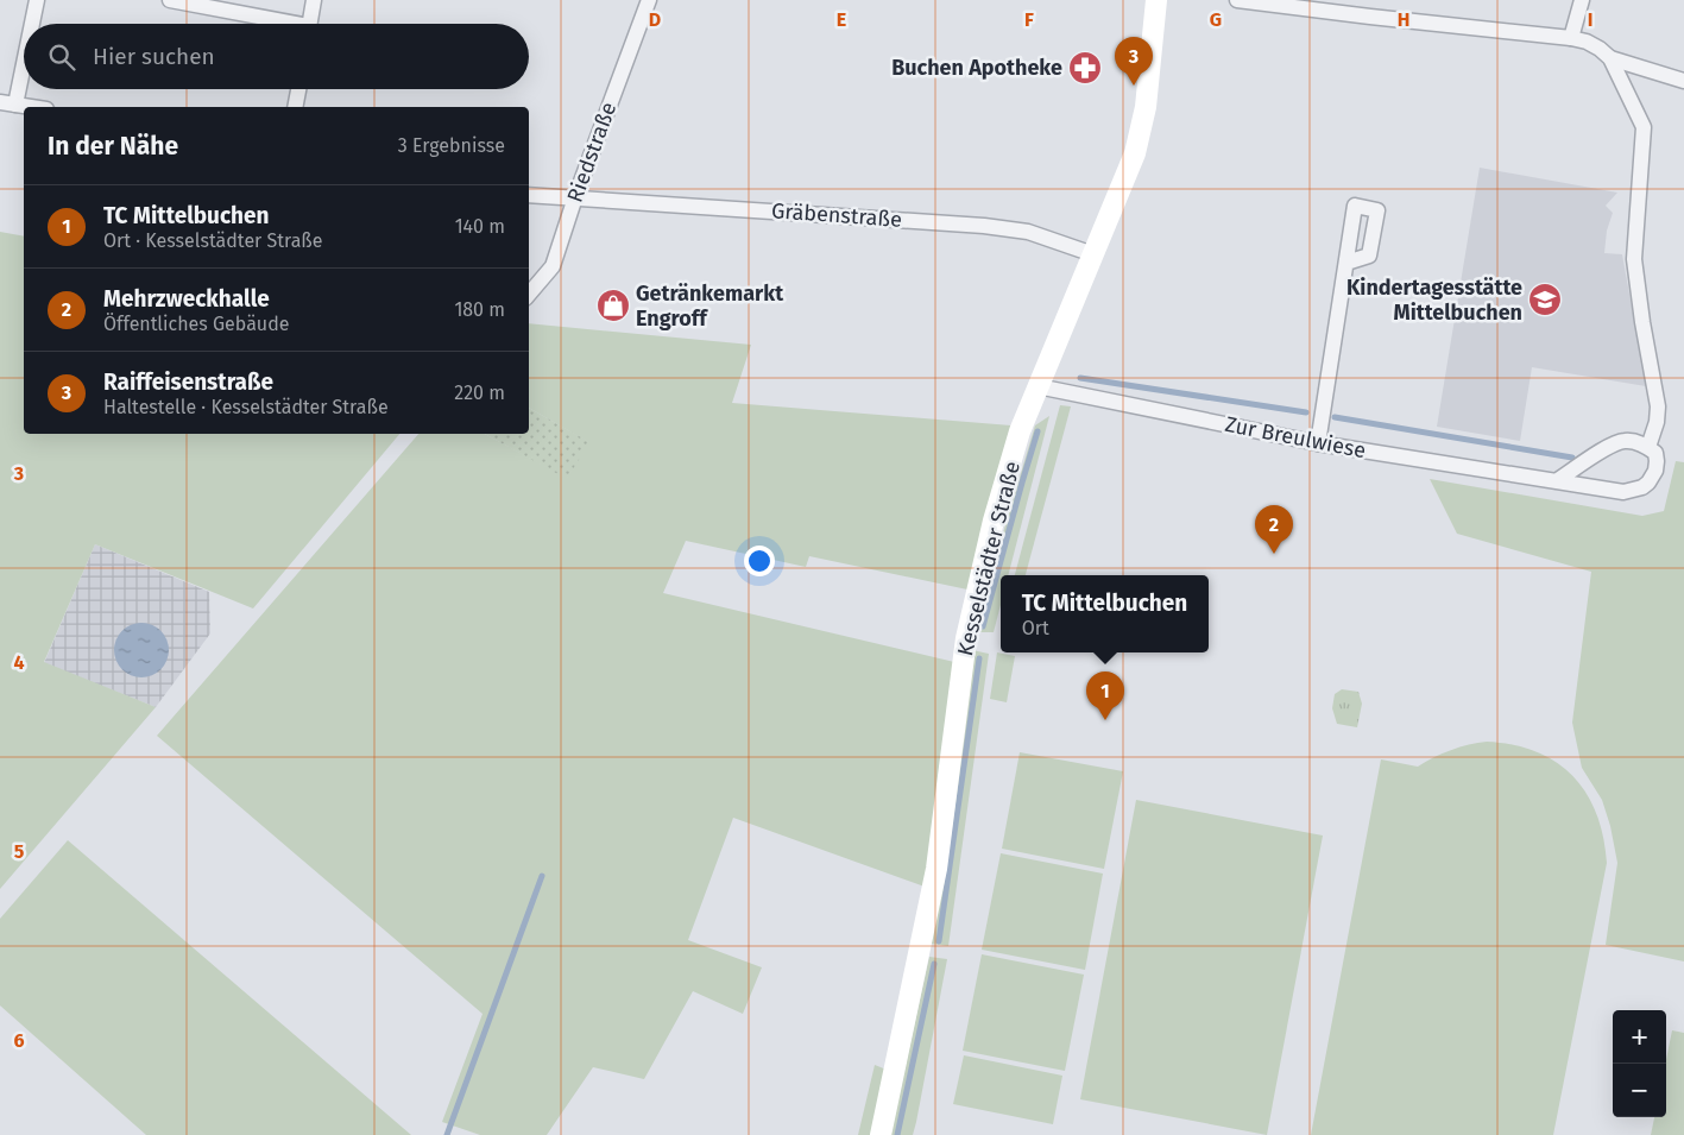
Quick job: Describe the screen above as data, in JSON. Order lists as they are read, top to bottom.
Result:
{
  "streets": {
    "main road": ["Kesselstädter Straße"],
    "street": ["Riedstraße", "Gräbenstraße", "Zur Breulwiese"]
  },
  "crossings": [
    ["Riedstraße", "Gräbenstraße"],
    ["Gräbenstraße", "Kesselstädter Straße"],
    ["Zur Breulwiese", "Kesselstädter Straße"]
  ],
  "places": {
    "pharmacy": ["Buchen Apotheke"],
    "school or university": ["Kindertagesstätte Mittelbuchen"],
    "shop": ["Getränkemarkt Engroff"]
  },
  "page": {
    "search": "Hier suchen",
    "pins": ["3", "2", "1"],
    "heading": ["In der Nähe", "3 Ergebnisse"],
    "list": [
      {
        "mark": "1",
        "name": "TC Mittelbuchen",
        "note": "Ort · Kesselstädter Straße",
        "value": "140 m"
      },
      {
        "mark": "2",
        "name": "Mehrzweckhalle",
        "note": "Öffentliches Gebäude",
        "value": "180 m"
      },
      {
        "mark": "3",
        "name": "Raiffeisenstraße",
        "note": "Haltestelle · Kesselstädter Straße",
        "value": "220 m"
      }
    ],
    "popup": ["TC Mittelbuchen", "Ort"],
    "map_buttons": ["+", "−"]
  },
  "grid": {
    "columns": [
      "D",
      "E",
      "F",
      "G",
      "H",
      "I"
    ],
    "rows": [
      "3",
      "4",
      "5",
      "6"
    ]
  }
}
